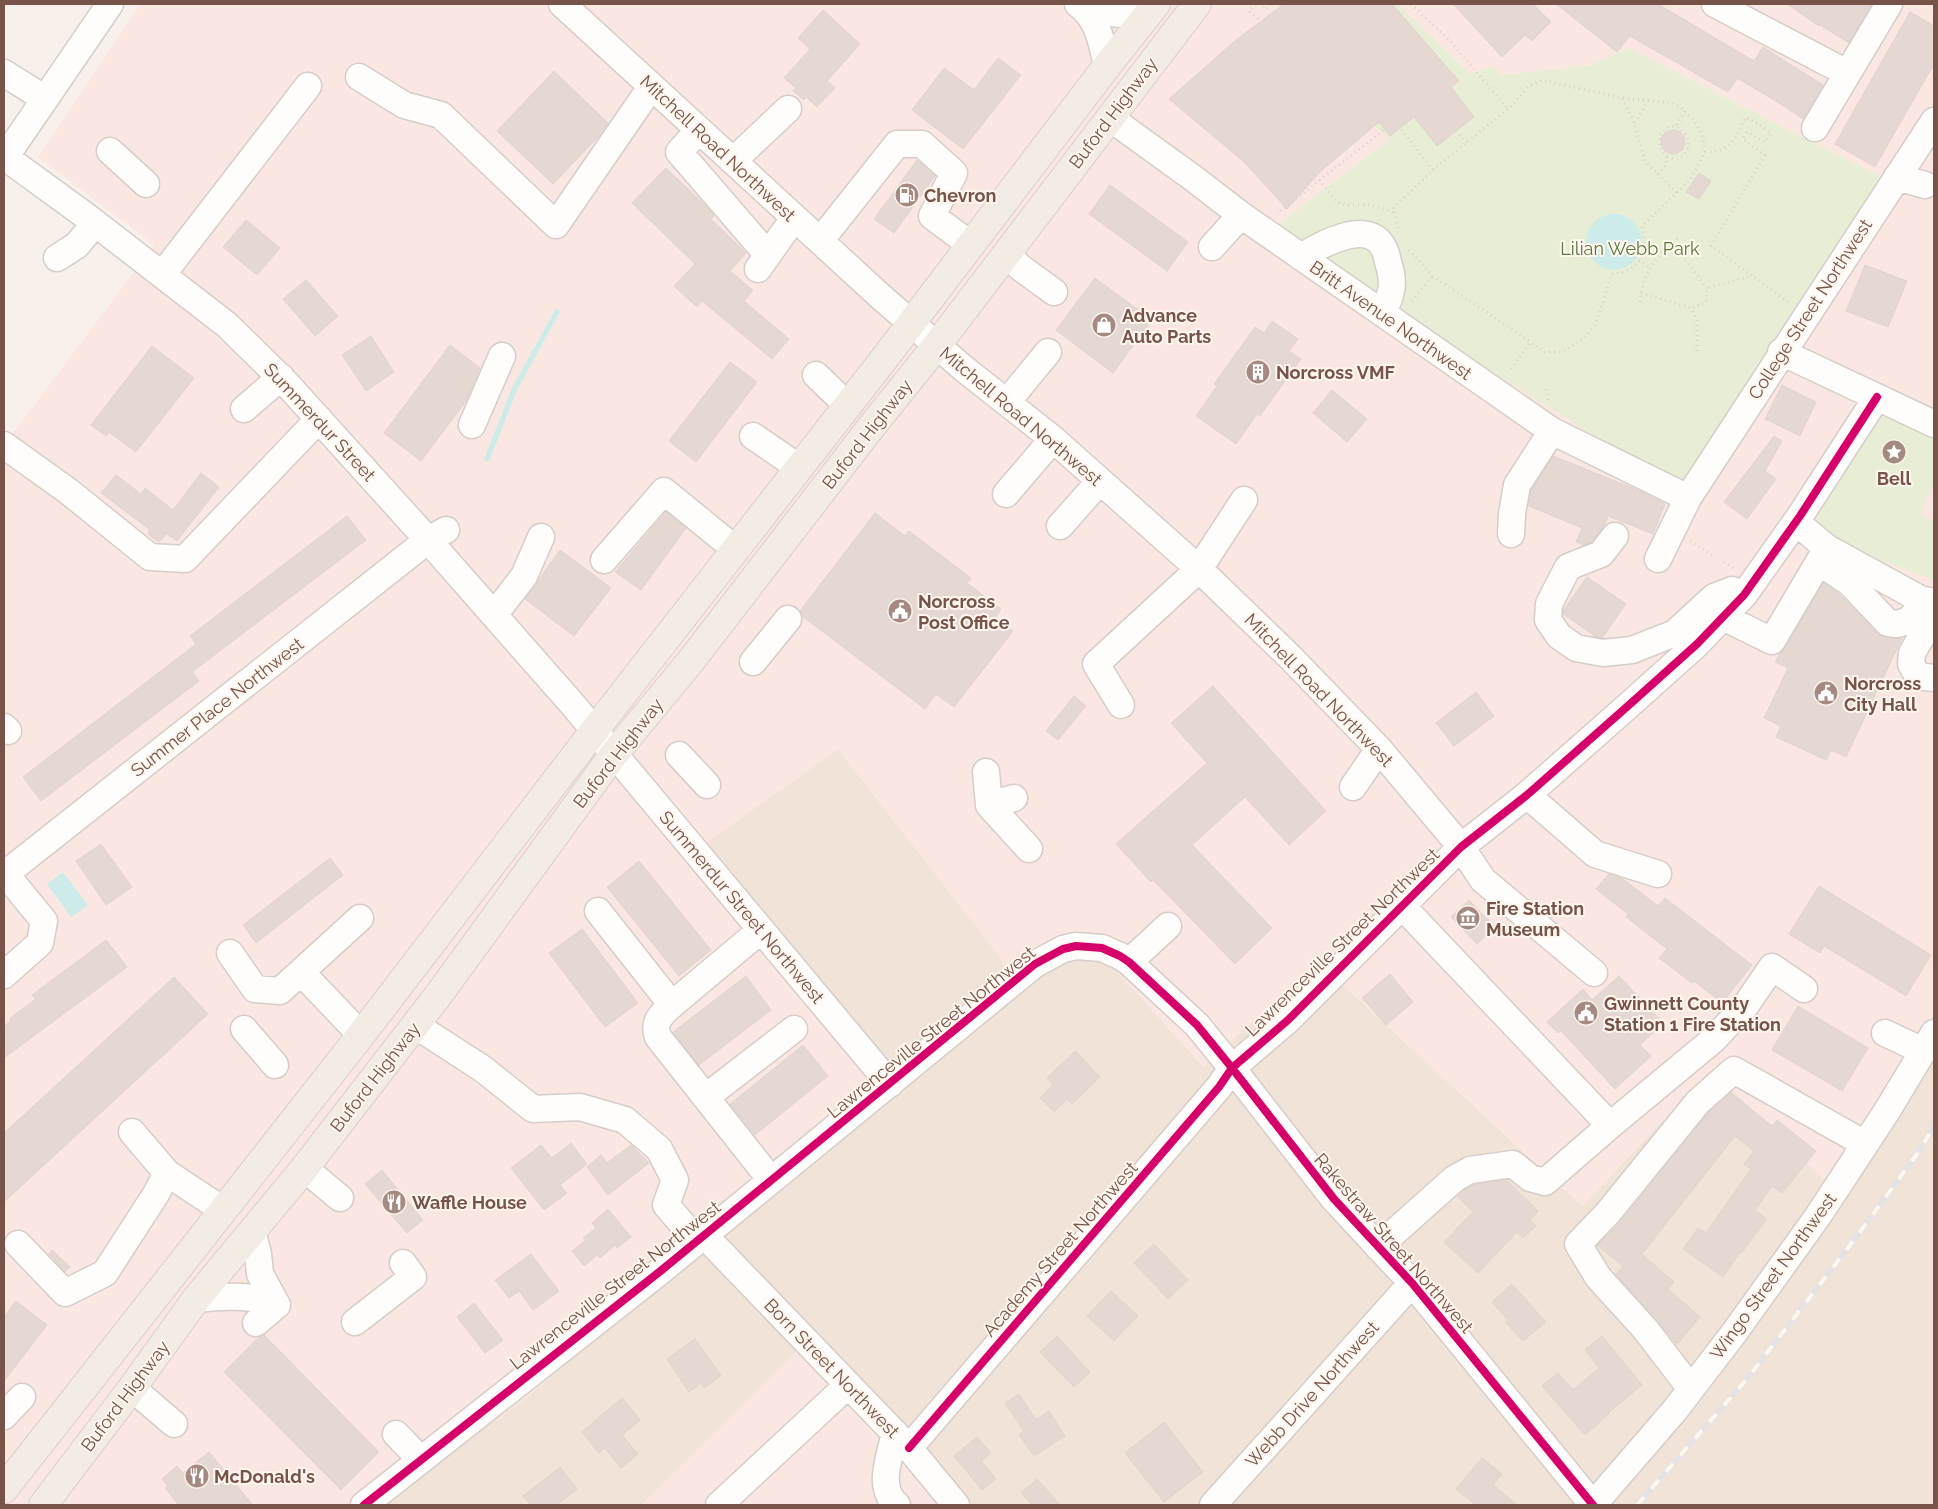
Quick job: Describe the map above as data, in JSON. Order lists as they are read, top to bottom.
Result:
{
  "streets": {
    "main road": ["Buford Highway"],
    "street": [
      "Mitchell Road Northwest",
      "College Street Northwest",
      "Britt Avenue Northwest",
      "Summerdur Street",
      "Summer Place Northwest",
      "Summerdur Street Northwest",
      "Lawrenceville Street Northwest",
      "Rakestraw Street Northwest",
      "Academy Street Northwest",
      "Wingo Street Northwest",
      "Born Street Northwest",
      "Webb Drive Northwest"
    ]
  },
  "crossings": [
    ["Buford Highway", "Mitchell Road Northwest"],
    ["Buford Highway", "Britt Avenue Northwest"],
    ["Buford Highway", "Summerdur Street"],
    ["Buford Highway", "Summerdur Street Northwest"],
    ["Buford Highway", "Born Street Northwest"],
    ["Mitchell Road Northwest", "Lawrenceville Street Northwest"],
    ["College Street Northwest", "Britt Avenue Northwest"],
    ["Summerdur Street", "Summer Place Northwest"],
    ["Summerdur Street", "Summerdur Street Northwest"],
    ["Summerdur Street Northwest", "Lawrenceville Street Northwest"],
    ["Lawrenceville Street Northwest", "Rakestraw Street Northwest"],
    ["Lawrenceville Street Northwest", "Academy Street Northwest"],
    ["Lawrenceville Street Northwest", "Born Street Northwest"],
    ["Rakestraw Street Northwest", "Academy Street Northwest"],
    ["Rakestraw Street Northwest", "Wingo Street Northwest"],
    ["Rakestraw Street Northwest", "Webb Drive Northwest"],
    ["Academy Street Northwest", "Born Street Northwest"]
  ],
  "parks": ["Lilian Webb Park"],
  "places": {
    "fuel station": ["Chevron"],
    "shop": ["Advance Auto Parts"],
    "building": ["Norcross VMF"],
    "place": ["Bell"],
    "public building": ["Norcross Post Office", "Norcross City Hall", "Gwinnett County Station 1 Fire Station"],
    "museum": ["Fire Station Museum"],
    "restaurant": ["Waffle House", "McDonald's"]
  }
}
